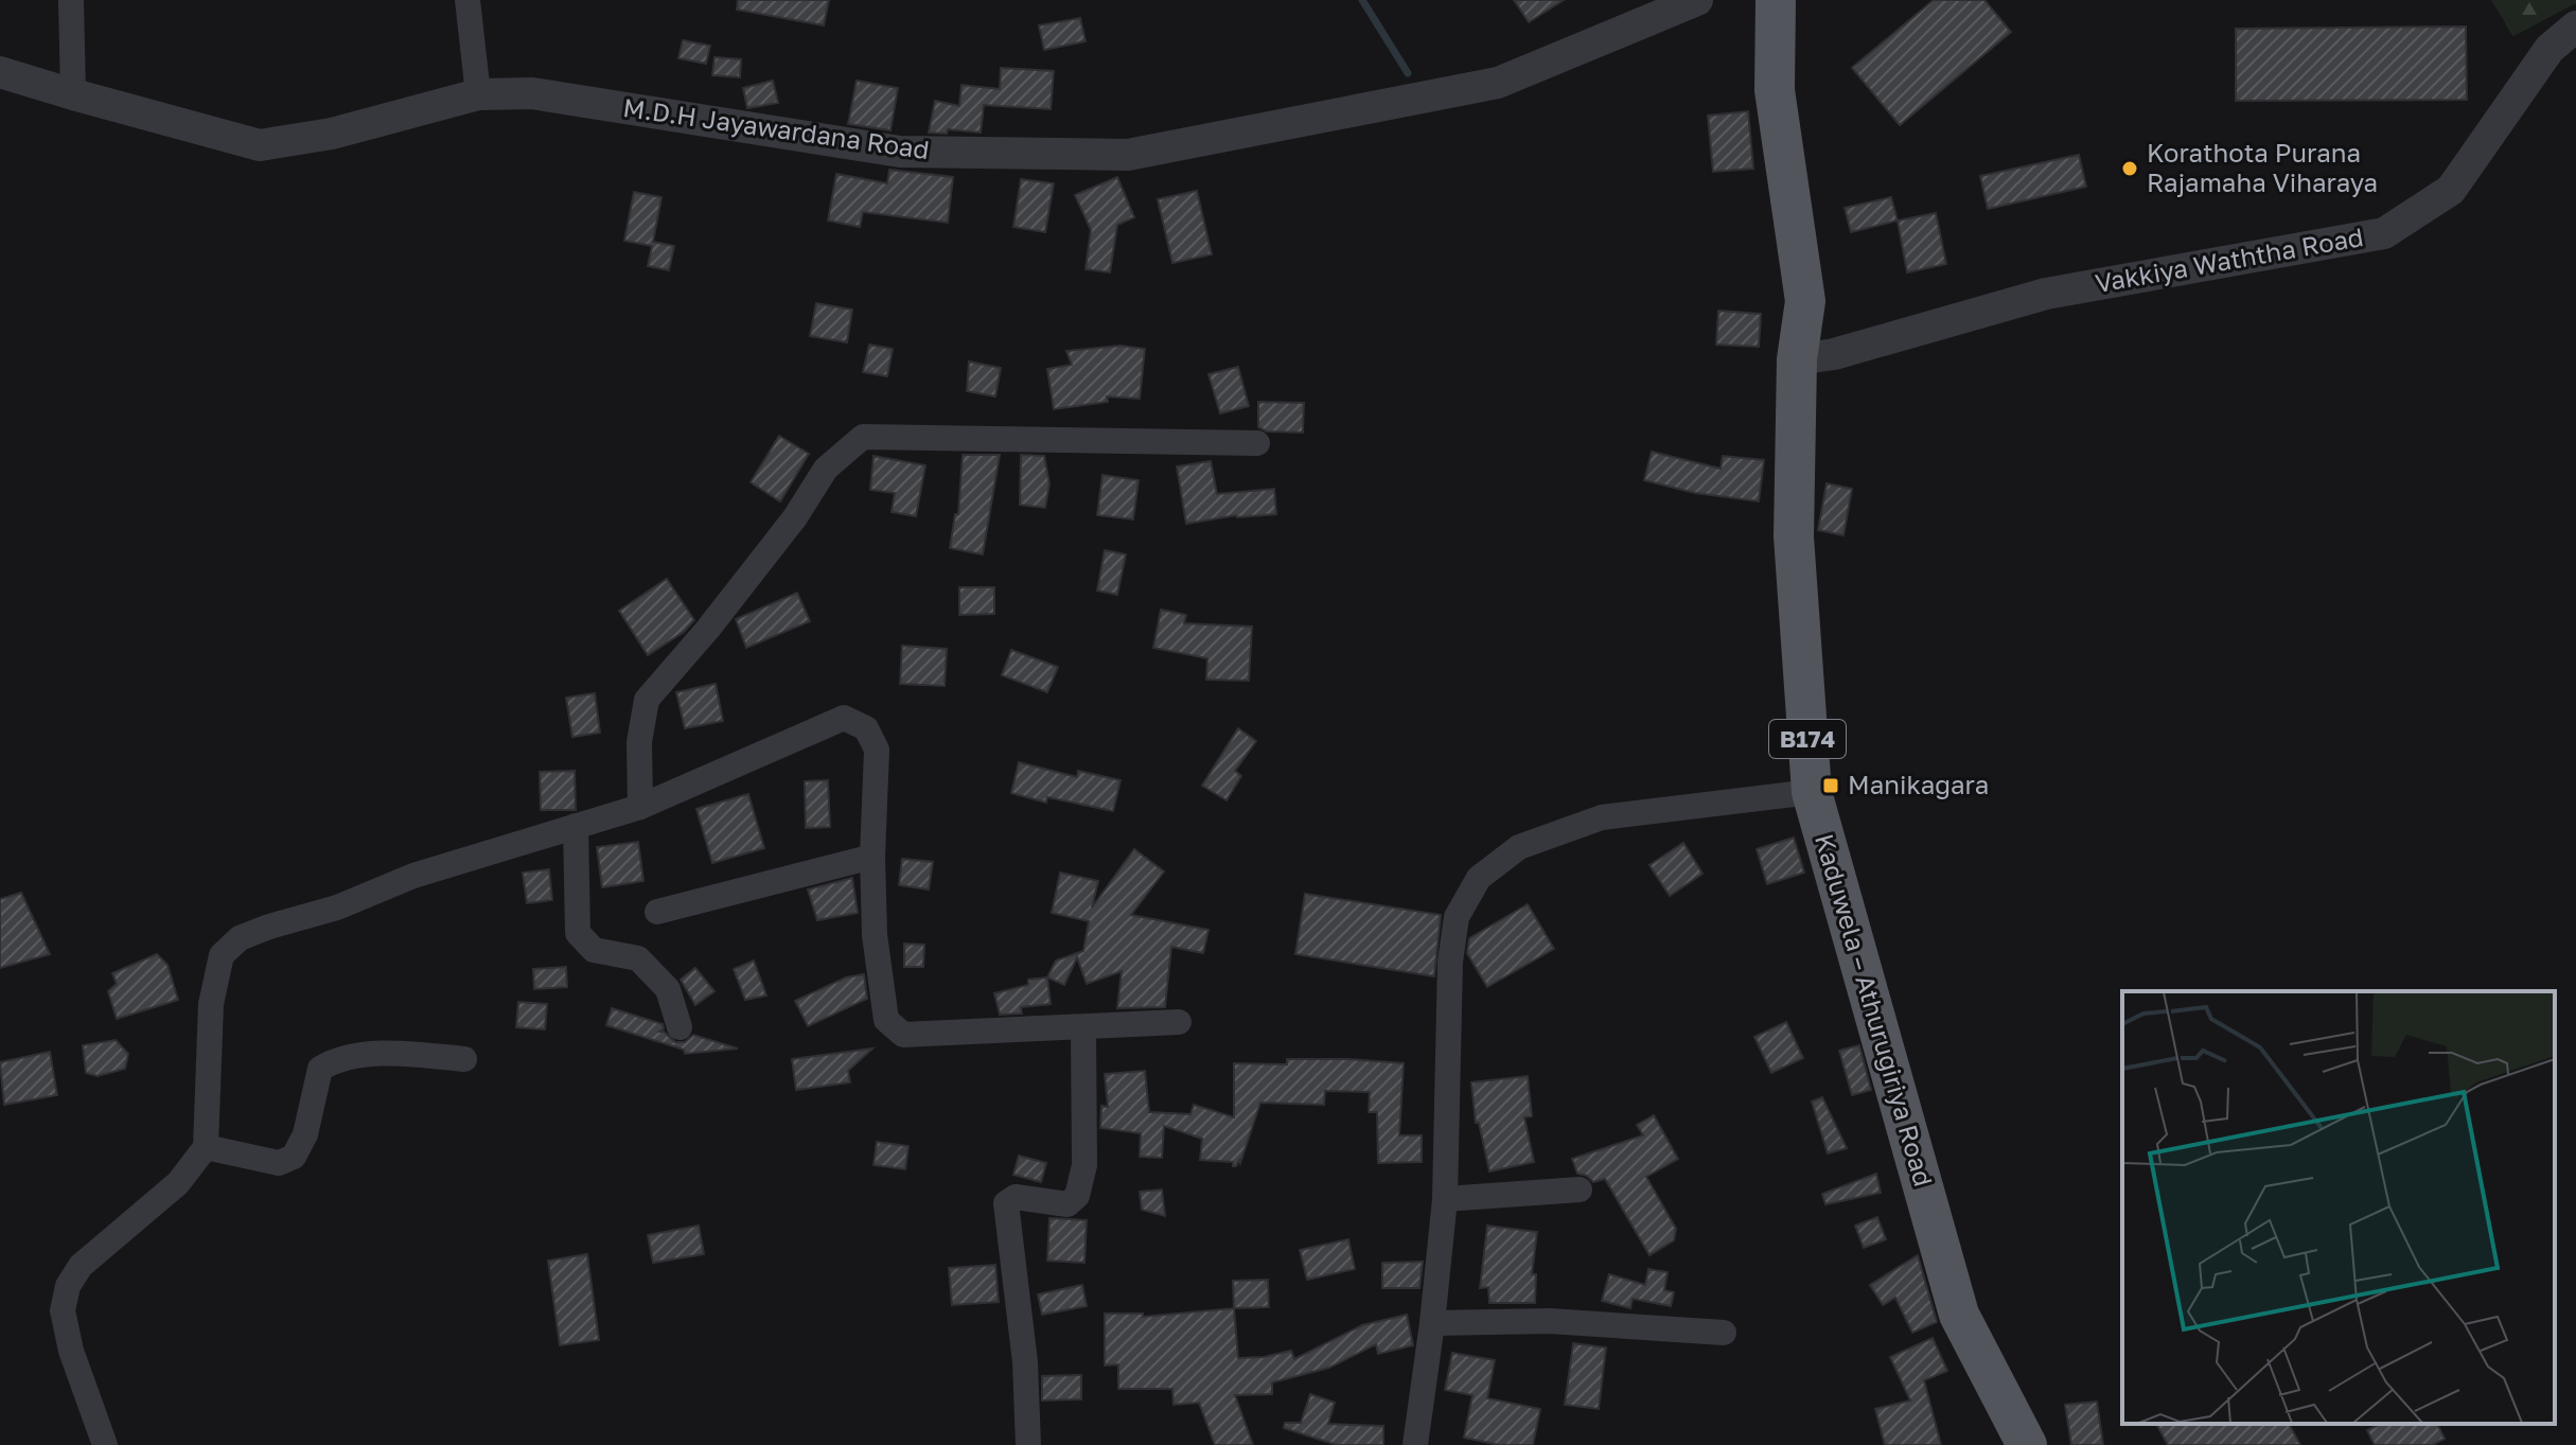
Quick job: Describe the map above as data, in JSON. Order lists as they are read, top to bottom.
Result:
{
  "streets": {
    "main road": ["B174", "Kaduwela – Athurugiriya Road"],
    "street": ["M.D.H Jayawardana Road", "Vakkiya Waththa Road"]
  },
  "crossings": [
    ["Vakkiya Waththa Road", "Kaduwela – Athurugiriya Road"]
  ],
  "places": {
    "other": ["Korathota Purana Rajamaha Viharaya"],
    "transit": ["Manikagara"]
  }
}
